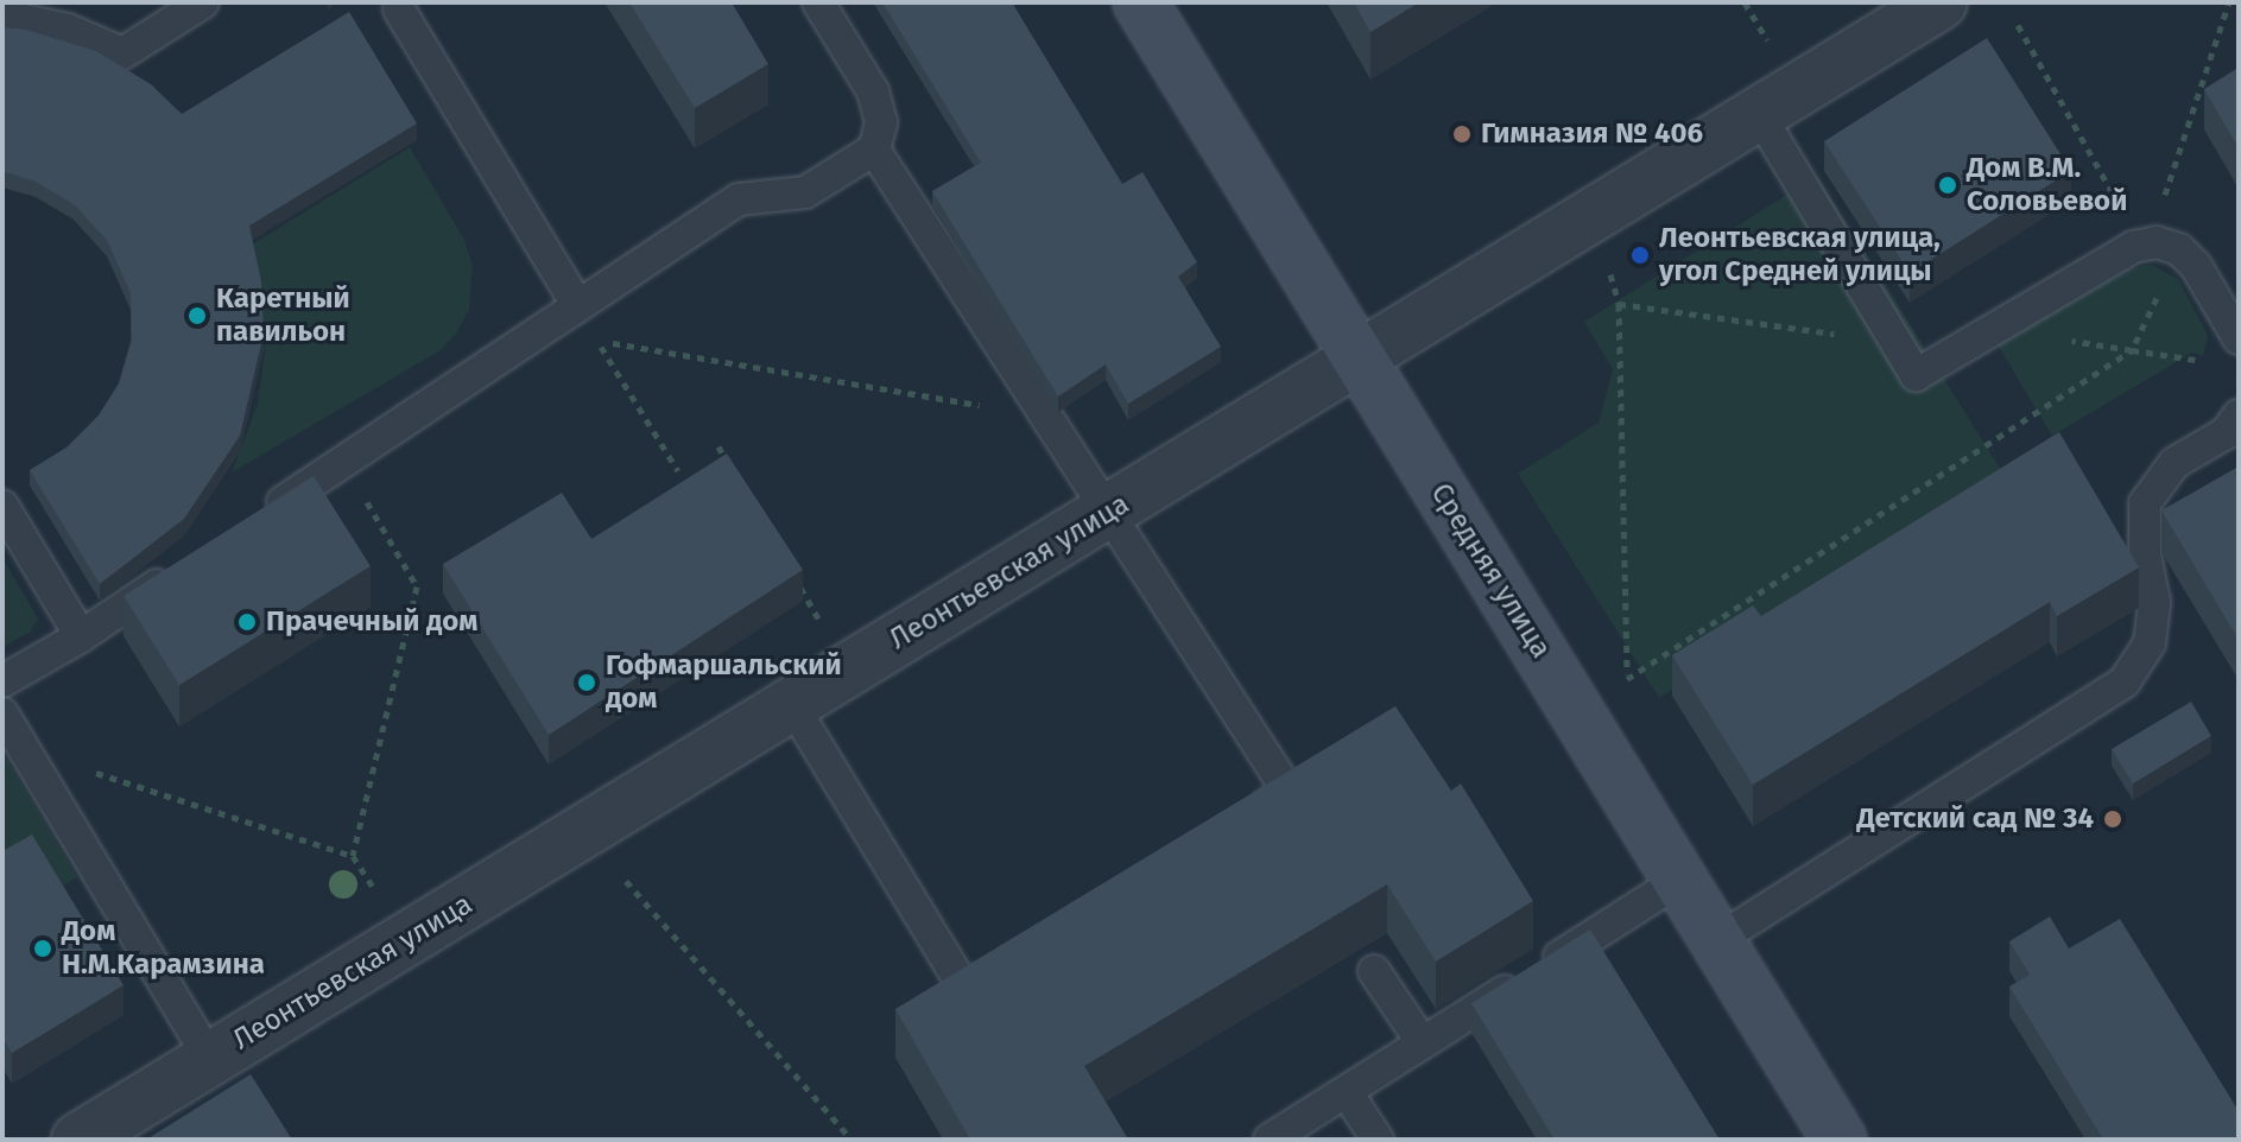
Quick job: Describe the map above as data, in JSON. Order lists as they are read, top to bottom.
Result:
{
  "streets": {
    "main road": ["Средняя улица"],
    "street": ["Леонтьевская улица"]
  },
  "crossings": [
    ["Средняя улица", "Леонтьевская улица"]
  ],
  "places": [
    "Гимназия № 406",
    "Дом В.М. Соловьевой",
    "Леонтьевская улица, угол Средней улицы",
    "Каретный павильон",
    "Прачечный дом",
    "Гофмаршальский дом",
    "Детский сад № 34",
    "Дом Н.М.Карамзина"
  ]
}
